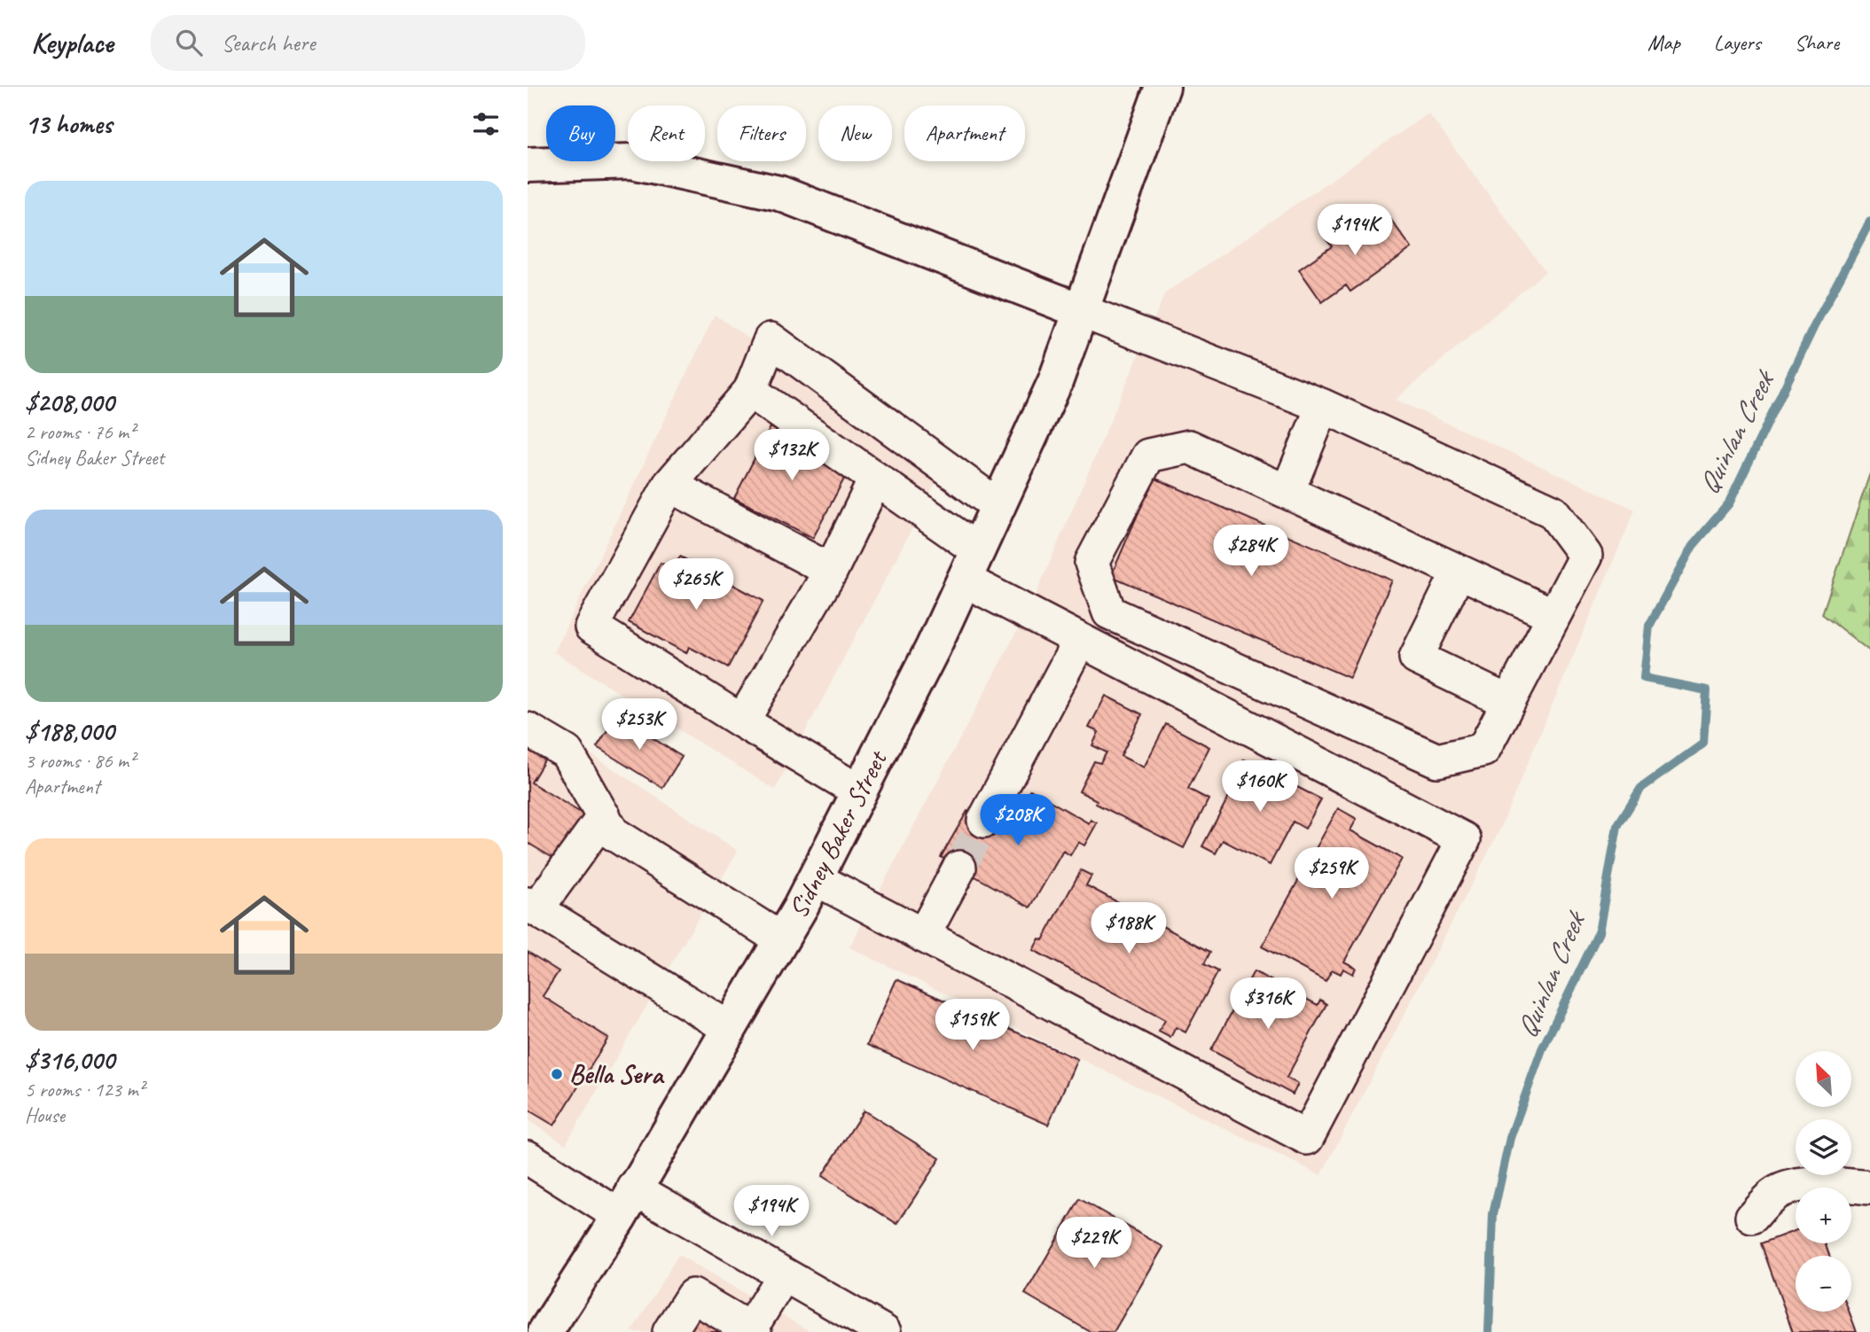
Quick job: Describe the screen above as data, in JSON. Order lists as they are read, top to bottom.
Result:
{
  "streets": {
    "main road": ["Sidney Baker Street"]
  },
  "water": ["Quinlan Creek"],
  "places": ["Bella Sera"],
  "north": "top left",
  "page": {
    "header": "Keyplace",
    "search": "Search here",
    "nav": ["Map", "Layers", "Share"],
    "heading": "13 homes",
    "chip": [
      "Buy",
      "Rent",
      "Filters",
      "New",
      "Apartment"
    ],
    "list": [
      {
        "name": "$208,000",
        "note": "2 rooms · 76 m² · Sidney Baker Street"
      },
      {
        "name": "$188,000",
        "note": "3 rooms · 86 m² · Apartment"
      },
      {
        "name": "$316,000",
        "note": "5 rooms · 123 m² · House"
      }
    ],
    "price": [
      "$194K",
      "$132K",
      "$284K",
      "$265K",
      "$253K",
      "$160K",
      "$208K",
      "$259K",
      "$188K",
      "$316K",
      "$159K",
      "$194K",
      "$229K"
    ],
    "map_buttons": ["+", "−"]
  }
}
